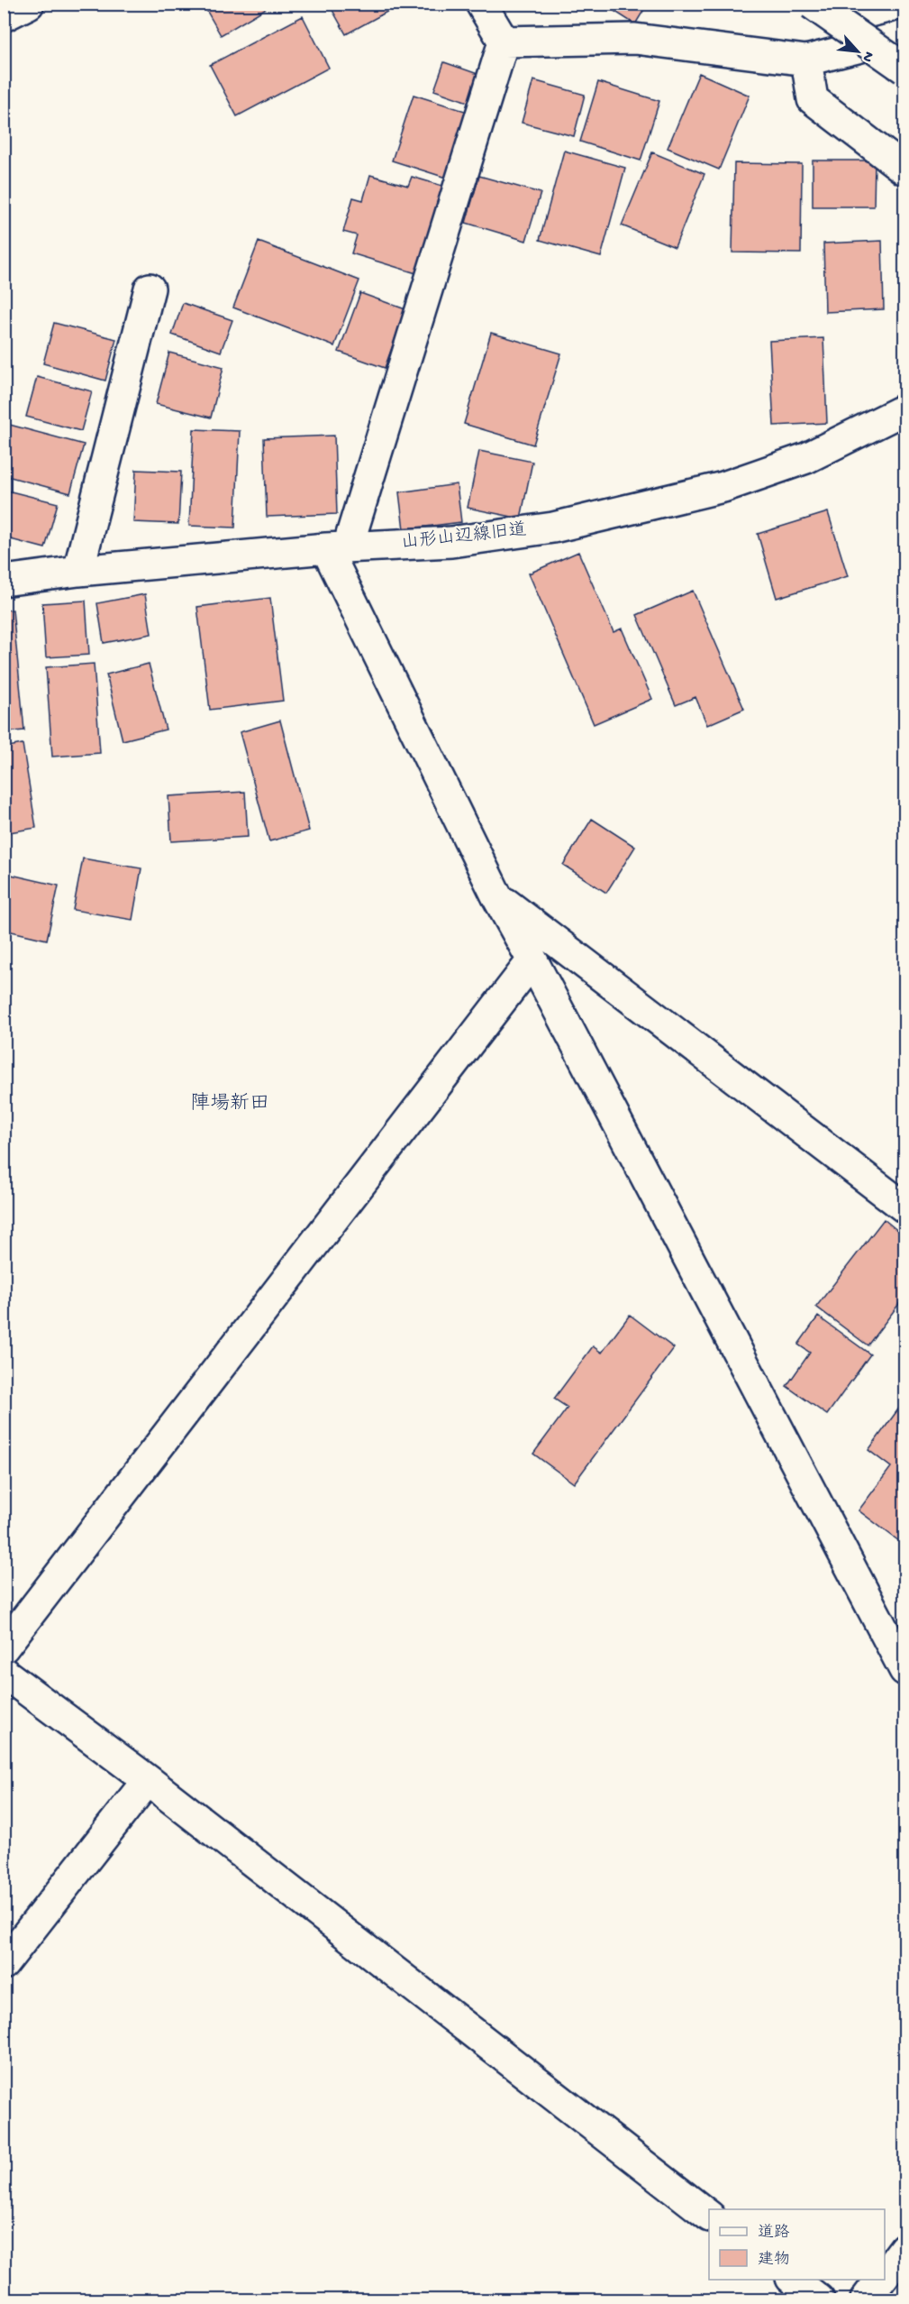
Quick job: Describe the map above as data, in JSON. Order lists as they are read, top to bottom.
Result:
{
  "streets": {
    "main road": ["山形山辺線旧道"]
  },
  "districts": ["陣場新田"],
  "legend": ["道路", "建物"],
  "north": "bottom right"
}
